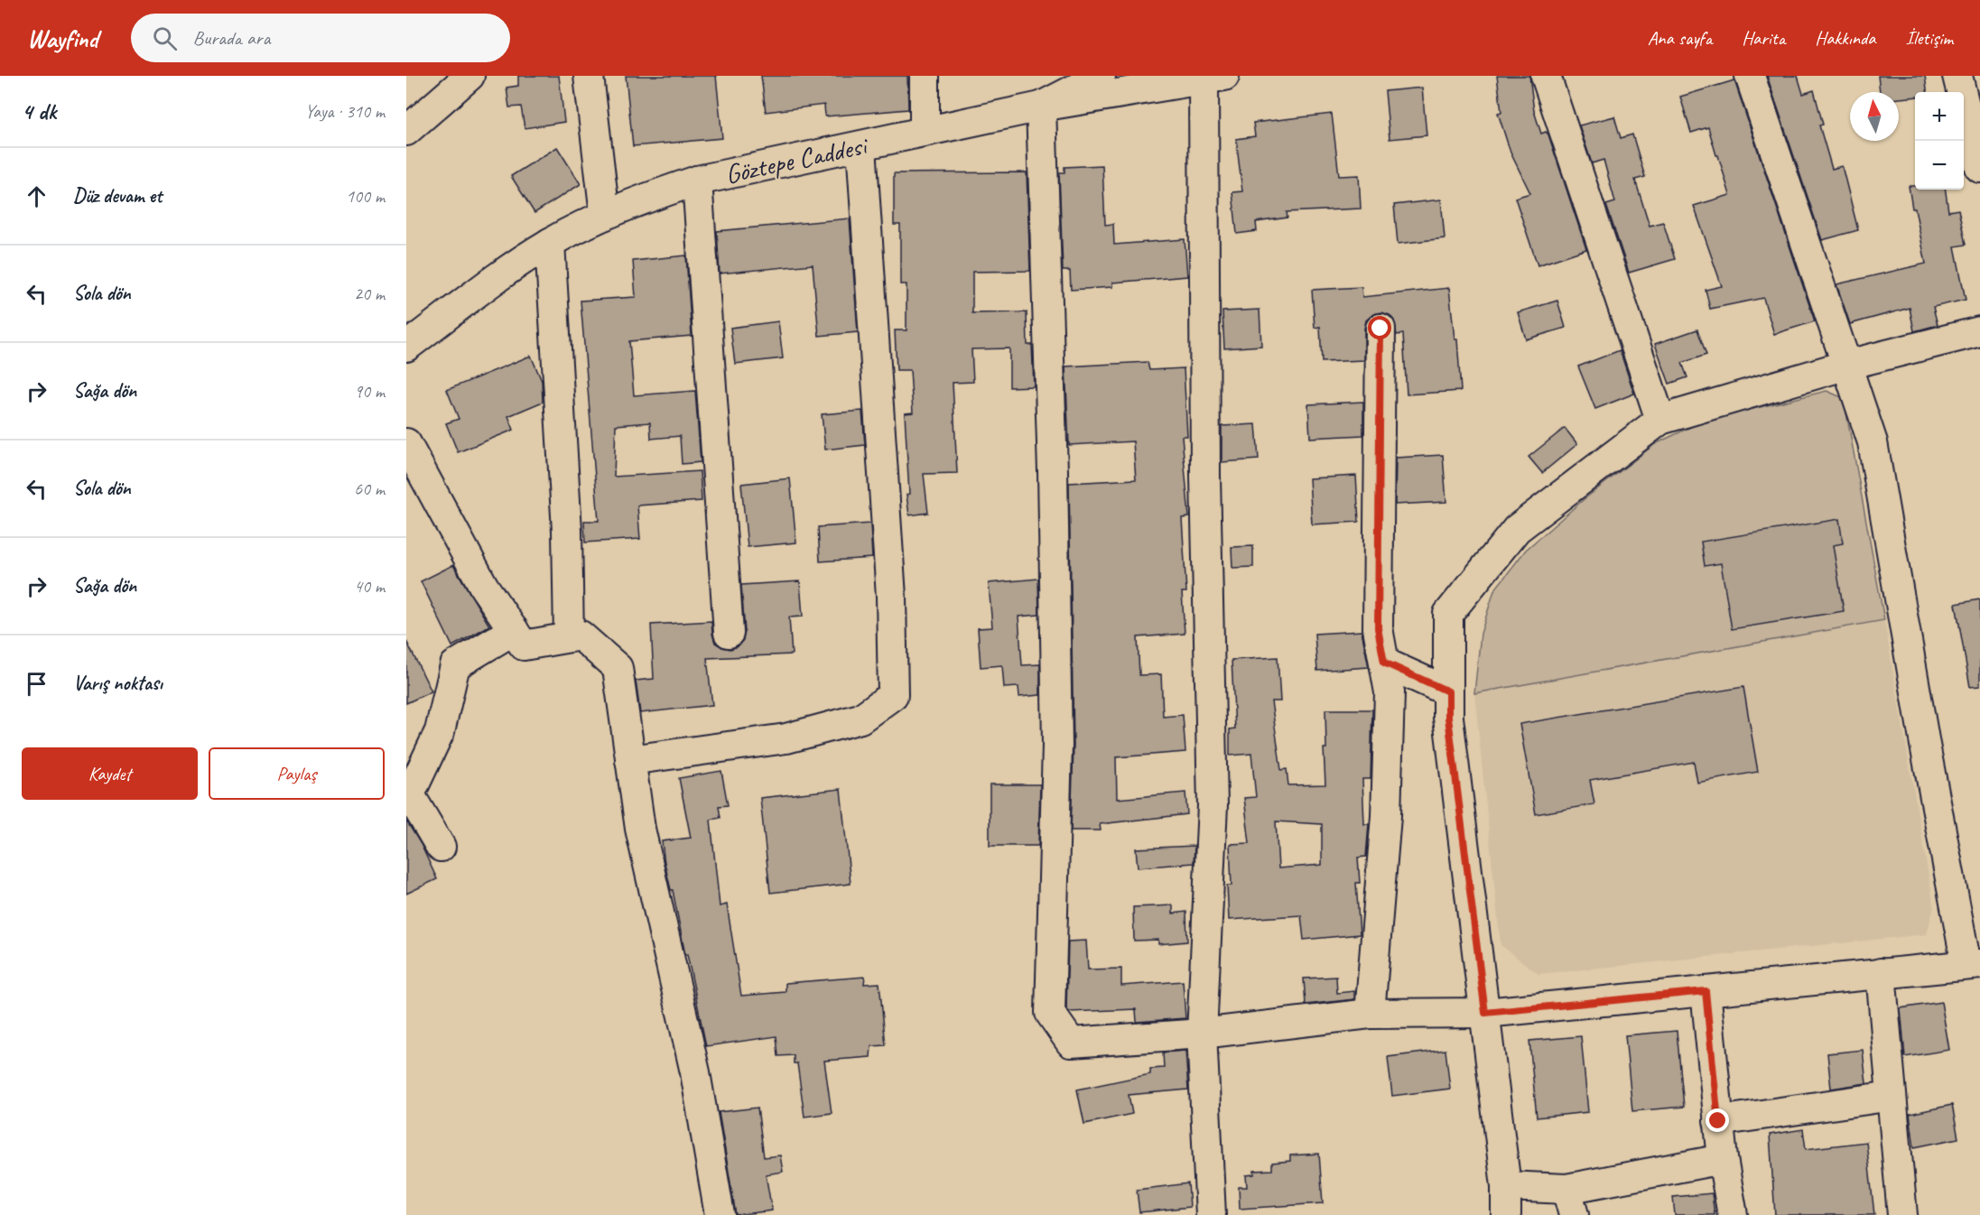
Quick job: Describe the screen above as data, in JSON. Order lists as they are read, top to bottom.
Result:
{
  "streets": {
    "street": ["Göztepe Caddesi"]
  },
  "north": "top",
  "page": {
    "header": "Wayfind",
    "search": "Burada ara",
    "nav": [
      "Ana sayfa",
      "Harita",
      "Hakkında",
      "İletişim"
    ],
    "heading": ["4 dk", "Yaya · 310 m"],
    "map_buttons": ["+", "−"],
    "list": [
      ["Düz devam et", "100 m"],
      ["Sola dön", "20 m"],
      ["Sağa dön", "90 m"],
      ["Sola dön", "60 m"],
      ["Sağa dön", "40 m"],
      "Varış noktası"
    ],
    "buttons": ["Kaydet", "Paylaş"]
  }
}
